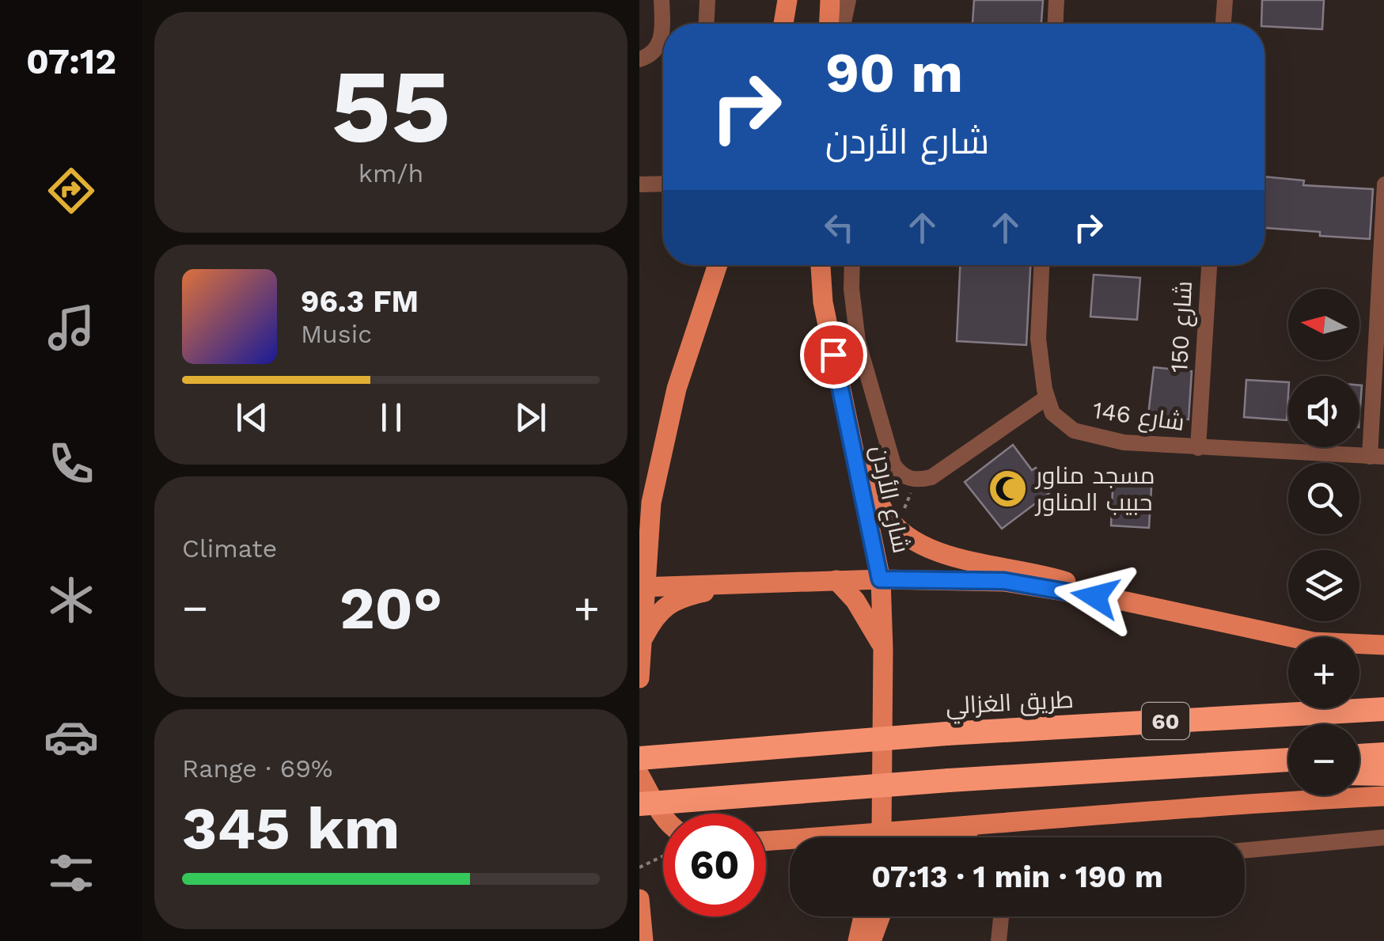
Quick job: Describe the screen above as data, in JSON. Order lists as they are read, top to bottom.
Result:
{
  "streets": {
    "highway": ["طريق الغزالي", "60"],
    "main road": ["شارع الأردن"],
    "street": ["شارع 150", "شارع 146"]
  },
  "crossings": [
    ["شارع 150", "شارع 146"]
  ],
  "places": {
    "mosque": ["مسجد مناور حبيب المناور"]
  },
  "north": "left",
  "page": {
    "tabs": "07:12",
    "tile": [
      ["55", "km/h"],
      "Climate",
      ["Range · 69%", "345 km"]
    ],
    "turn": ["90 m", "شارع الأردن"],
    "song": ["96.3 FM", "Music"],
    "map_buttons": ["+", "−"],
    "heat": ["−", "20°", "+"],
    "limit": "60",
    "trip": "07:13 · 1 min · 190 m"
  }
}
